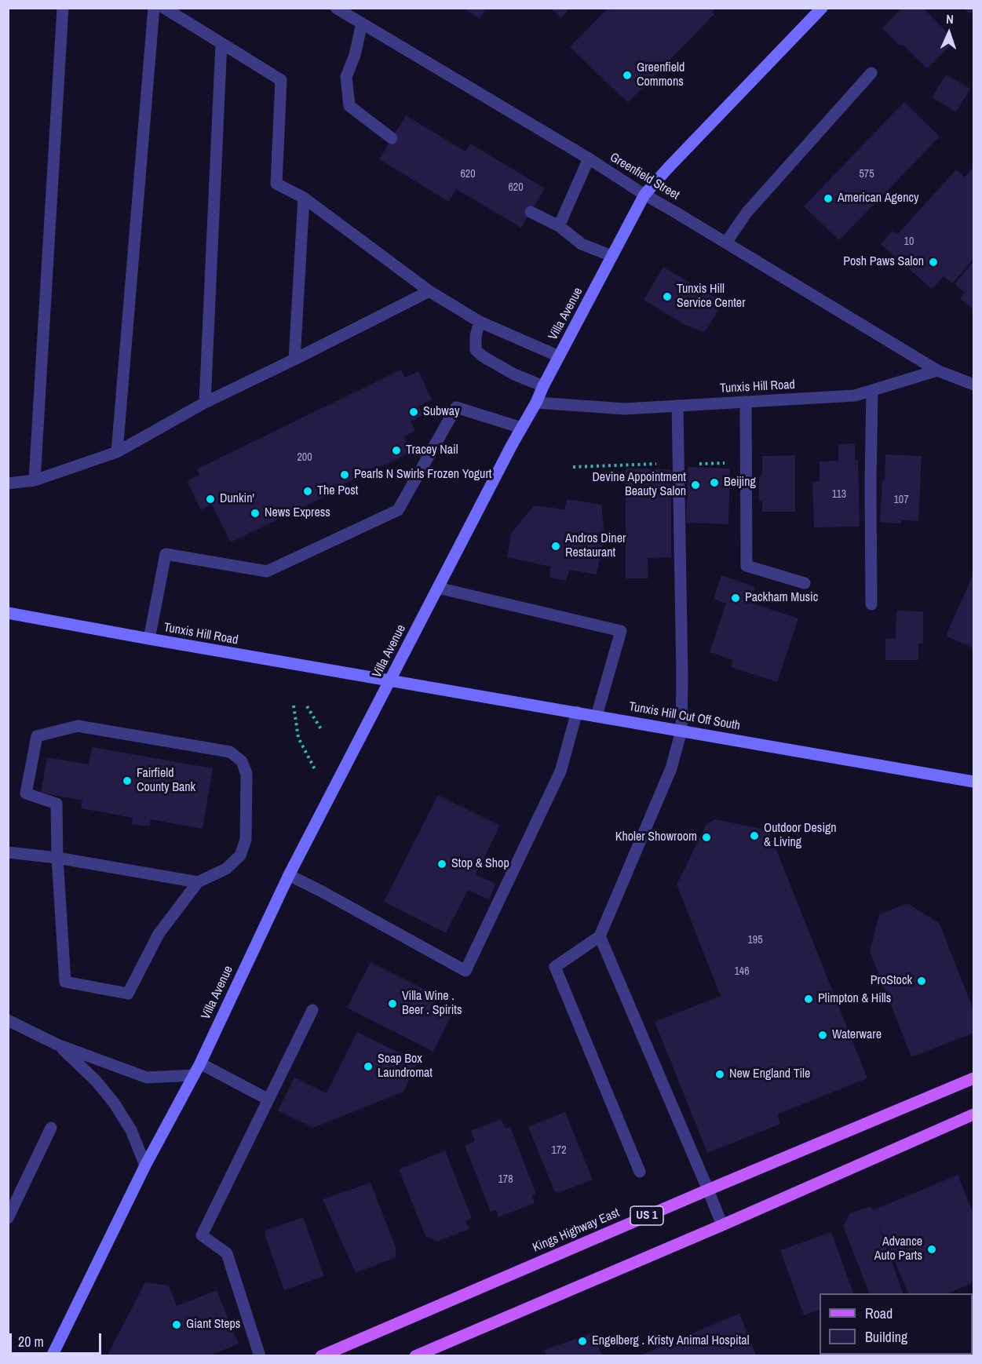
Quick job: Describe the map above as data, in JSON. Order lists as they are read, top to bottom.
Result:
{
  "streets": {
    "main road": [
      "Villa Avenue",
      "Tunxis Hill Road",
      "Tunxis Hill Cut Off South",
      "US 1",
      "Kings Highway East"
    ],
    "street": ["Greenfield Street"]
  },
  "crossings": [
    ["Greenfield Street", "Villa Avenue"],
    ["Greenfield Street", "Tunxis Hill Road"],
    ["Villa Avenue", "Tunxis Hill Road"],
    ["Villa Avenue", "Tunxis Hill Cut Off South"],
    ["Tunxis Hill Road", "Tunxis Hill Cut Off South"]
  ],
  "places": [
    "Greenfield Commons",
    "American Agency",
    "Posh Paws Salon",
    "Tunxis Hill Service Center",
    "Subway",
    "Tracey Nail",
    "Pearls N Swirls Frozen Yogurt",
    "Beijing",
    "Devine Appointment Beauty Salon",
    "The Post",
    "Dunkin'",
    "News Express",
    "Andros Diner Restaurant",
    "Packham Music",
    "Fairfield County Bank",
    "Outdoor Design & Living",
    "Kholer Showroom",
    "Stop & Shop",
    "ProStock",
    "Plimpton & Hills",
    "Villa Wine . Beer . Spirits",
    "Waterware",
    "Soap Box Laundromat",
    "New England Tile",
    "Advance Auto Parts",
    "Giant Steps",
    "Engelberg . Kristy Animal Hospital"
  ],
  "house_numbers": [
    "620",
    "575",
    "620",
    "10",
    "200",
    "113",
    "107",
    "195",
    "146",
    "172",
    "178"
  ],
  "legend": ["Road", "Building"],
  "scale_bar": "20 m",
  "north": "top"
}
